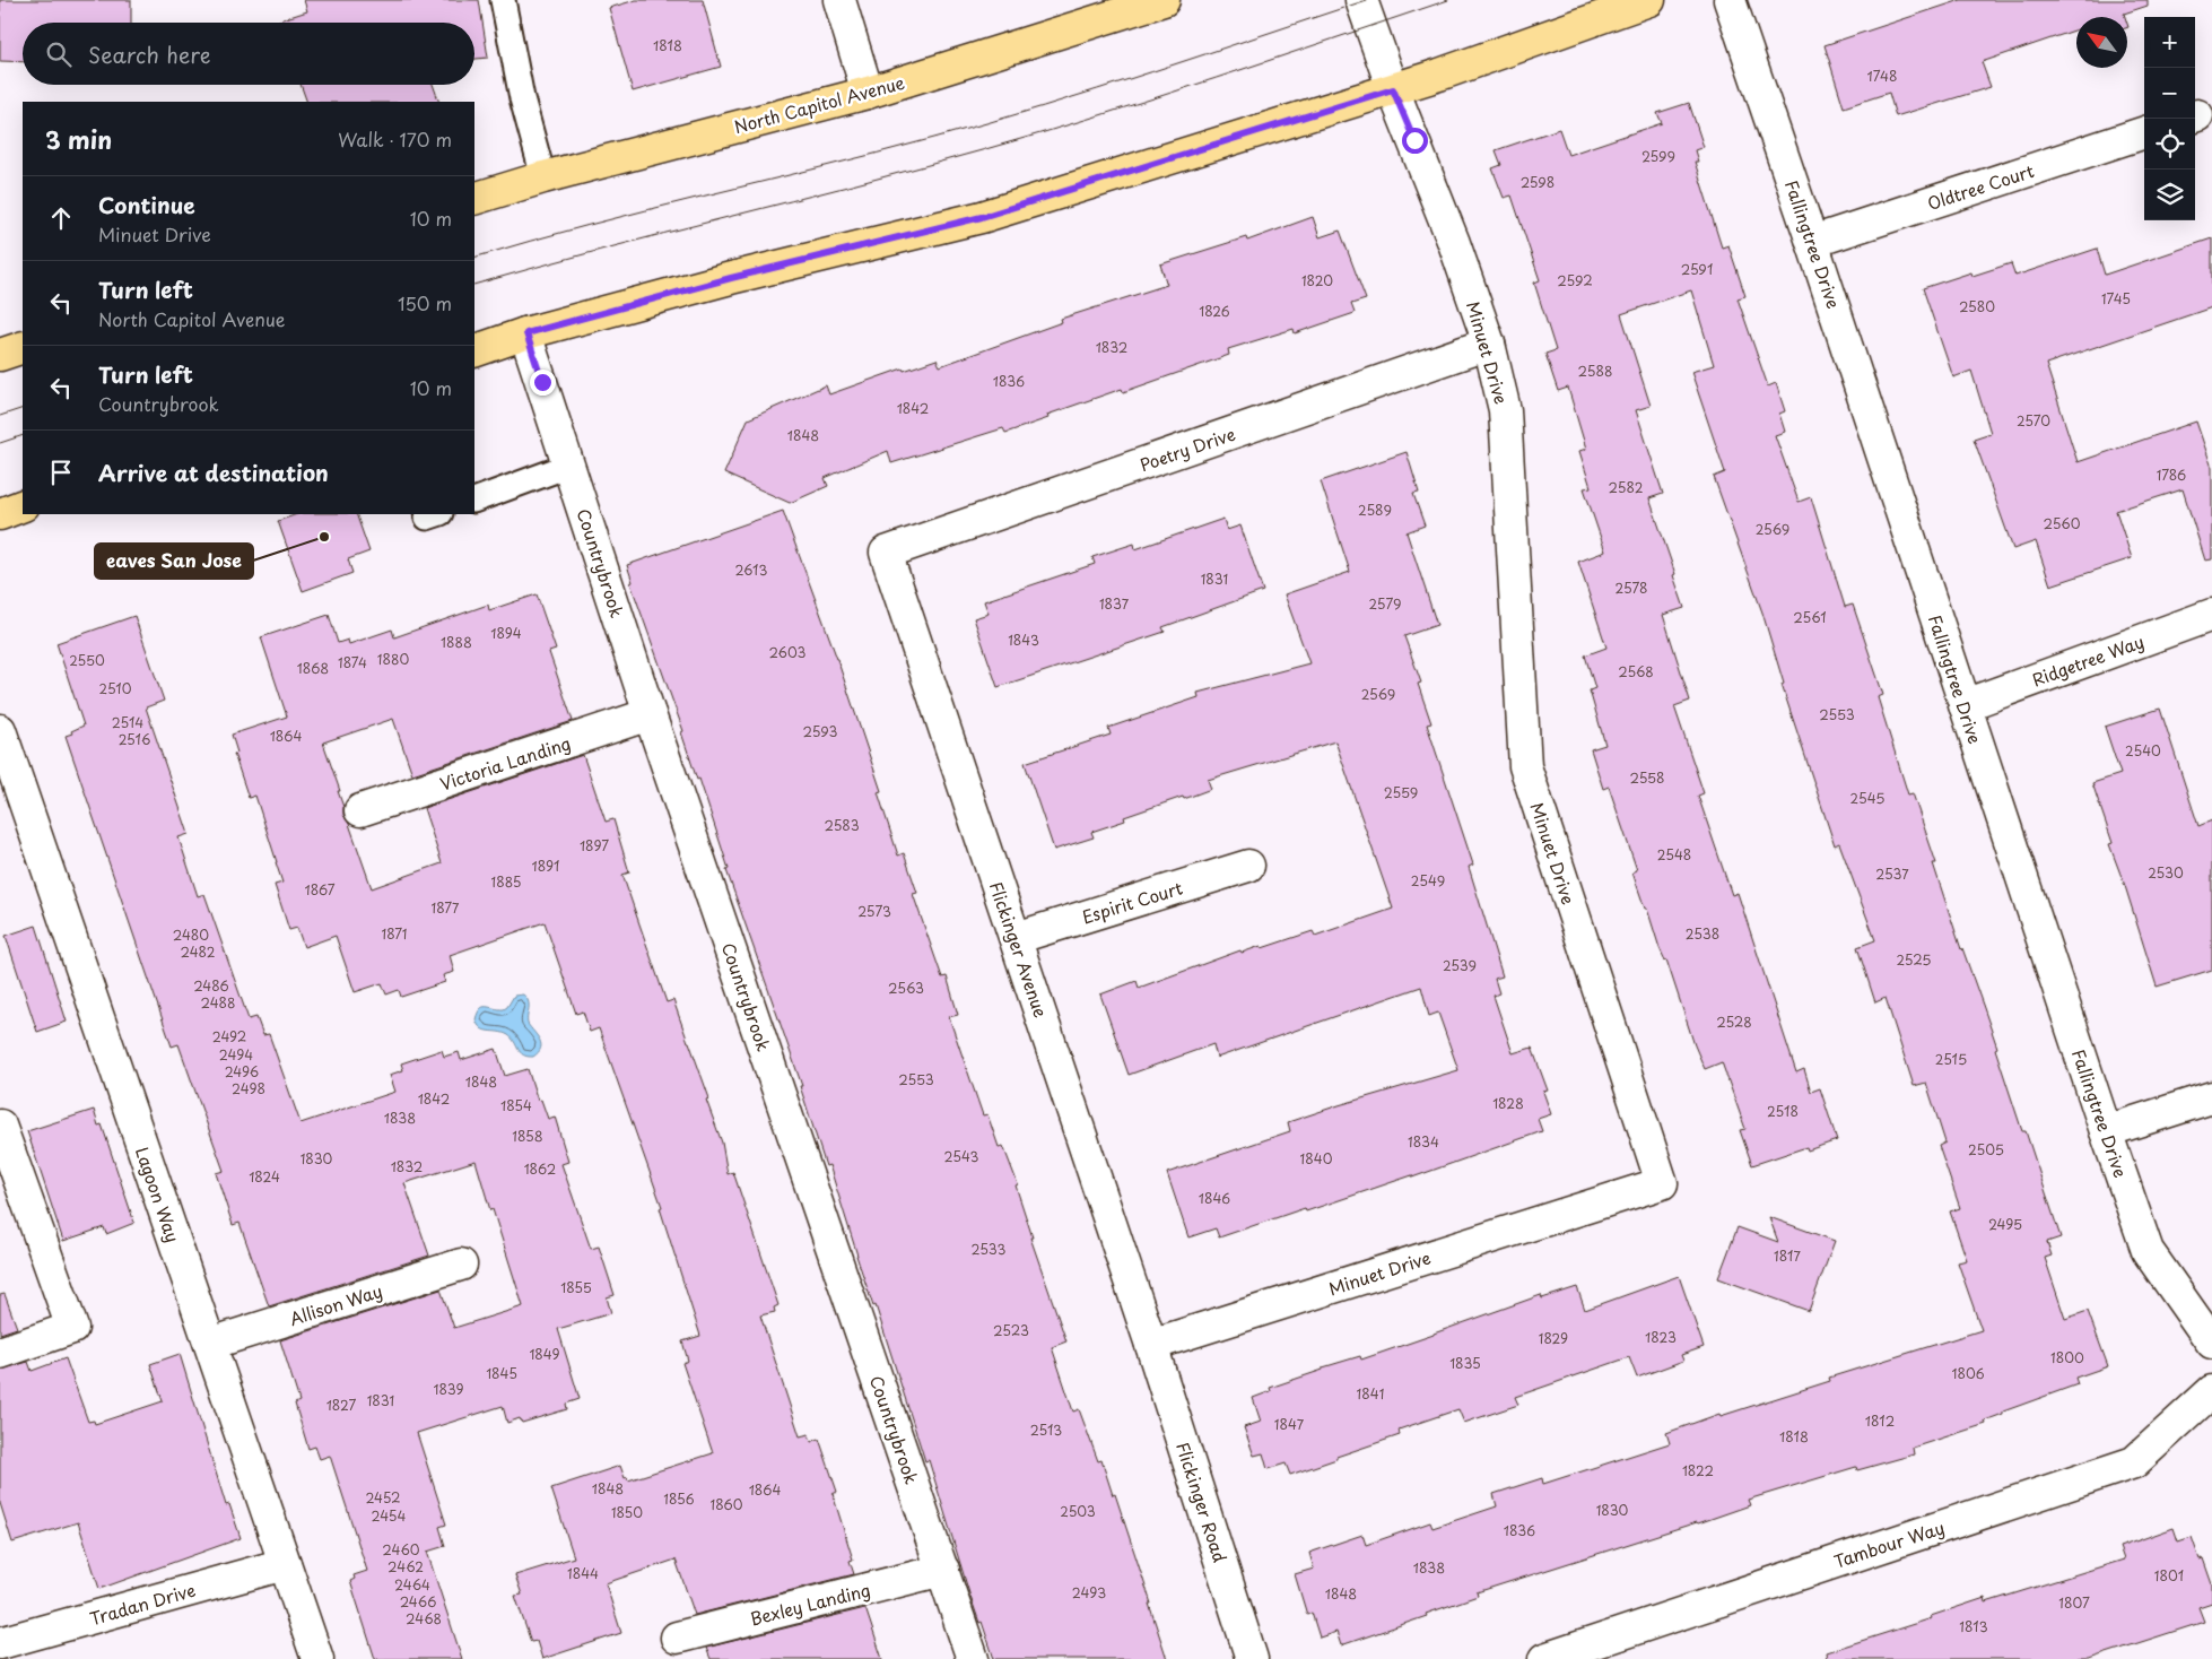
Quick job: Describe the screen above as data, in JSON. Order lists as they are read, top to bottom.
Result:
{
  "streets": {
    "main road": ["North Capitol Avenue"],
    "street": [
      "Oldtree Court",
      "Fallingtree Drive",
      "Minuet Drive",
      "Poetry Drive",
      "Countrybrook",
      "Ridgetree Way",
      "Victoria Landing",
      "Espirit Court",
      "Flickinger Avenue",
      "Lagoon Way",
      "Allison Way",
      "Flickinger Road",
      "Tambour Way",
      "Tradan Drive",
      "Bexley Landing"
    ]
  },
  "crossings": [
    ["Oldtree Court", "Fallingtree Drive"],
    ["Fallingtree Drive", "Ridgetree Way"],
    ["Minuet Drive", "Poetry Drive"],
    ["Minuet Drive", "Flickinger Avenue"],
    ["Minuet Drive", "Flickinger Road"],
    ["Poetry Drive", "Flickinger Avenue"],
    ["Countrybrook", "Victoria Landing"],
    ["Countrybrook", "Bexley Landing"],
    ["Espirit Court", "Flickinger Avenue"],
    ["Flickinger Avenue", "Flickinger Road"],
    ["Lagoon Way", "Allison Way"],
    ["Lagoon Way", "Tradan Drive"]
  ],
  "places": ["eaves San Jose"],
  "house_numbers": [
    "1818",
    "1748",
    "2599",
    "2598",
    "2591",
    "1820",
    "2592",
    "1745",
    "2580",
    "1826",
    "1832",
    "2588",
    "1836",
    "1842",
    "2570",
    "1848",
    "1786",
    "2582",
    "2589",
    "2560",
    "2569",
    "2613",
    "1831",
    "2578",
    "1837",
    "2579",
    "2561",
    "1894",
    "1843",
    "1888",
    "2603",
    "1880",
    "2550",
    "1874",
    "1868",
    "2568",
    "2510",
    "2569",
    "2553",
    "2514",
    "2593",
    "1864",
    "2516",
    "2540",
    "2558",
    "2559",
    "2545",
    "2583",
    "1897",
    "2548",
    "1891",
    "2530",
    "2537",
    "2549",
    "1885",
    "1867",
    "1877",
    "2573",
    "1871",
    "2538",
    "2480",
    "2482",
    "2525",
    "2539",
    "2486",
    "2563",
    "2488",
    "2528",
    "2492",
    "2494",
    "2515",
    "2496",
    "2553",
    "1848",
    "2498",
    "1842",
    "1828",
    "1854",
    "2518",
    "1838",
    "1858",
    "1834",
    "2505",
    "2543",
    "1830",
    "1840",
    "1832",
    "1862",
    "1824",
    "1846",
    "2495",
    "2533",
    "1817",
    "1855",
    "2523",
    "1823",
    "1829",
    "1849",
    "1800",
    "1835",
    "1845",
    "1806",
    "1839",
    "1841",
    "1831",
    "1827",
    "1812",
    "1847",
    "2513",
    "1818",
    "1822",
    "1848",
    "1864",
    "2452",
    "1856",
    "1860",
    "1830",
    "2503",
    "1850",
    "2454",
    "1836",
    "2460",
    "2462",
    "1838",
    "1844",
    "1801",
    "2464",
    "2493",
    "1848",
    "2466",
    "1807",
    "2468",
    "1813"
  ],
  "north": "top left",
  "page": {
    "map_buttons": ["+", "−"],
    "search": "Search here",
    "heading": ["3 min", "Walk · 170 m"],
    "list": [
      ["Continue", "Minuet Drive", "10 m"],
      ["Turn left", "North Capitol Avenue", "150 m"],
      ["Turn left", "Countrybrook", "10 m"],
      "Arrive at destination"
    ]
  }
}
